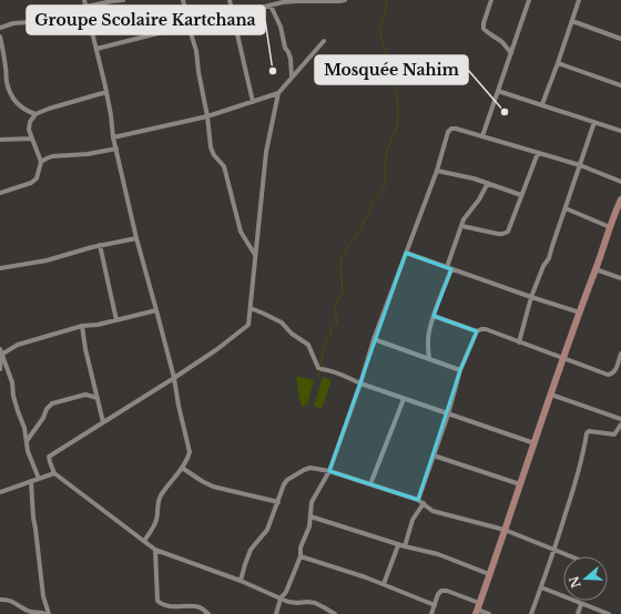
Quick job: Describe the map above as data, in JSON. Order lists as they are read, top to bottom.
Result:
{
  "places": ["Groupe Scolaire Kartchana", "Mosquée Nahim"],
  "north": "left"
}
